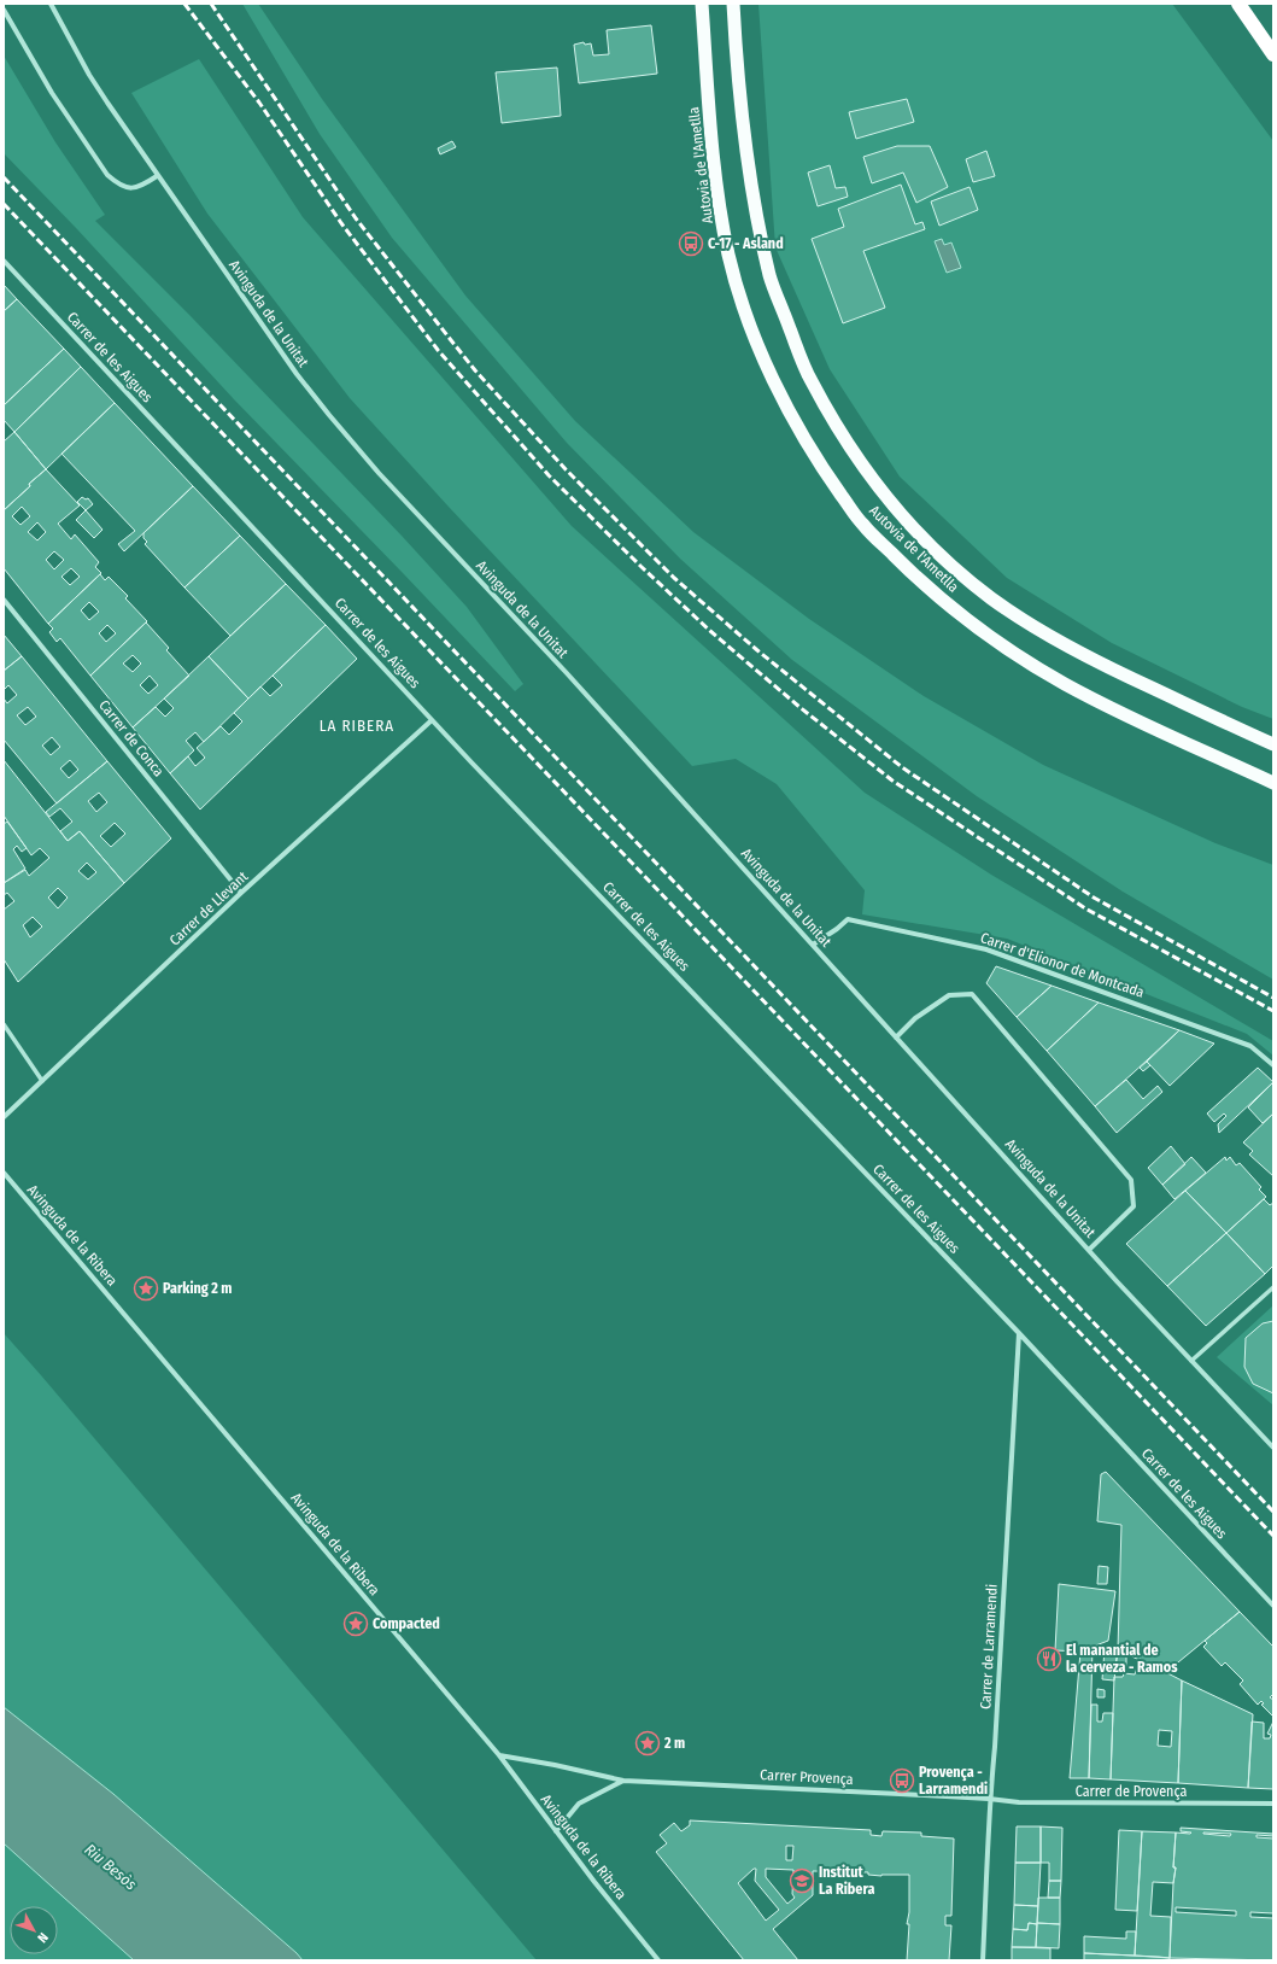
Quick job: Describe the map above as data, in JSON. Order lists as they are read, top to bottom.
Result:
{
  "streets": {
    "highway": ["Autovia de l'Ametlla"],
    "street": [
      "Avinguda de la Unitat",
      "Carrer de les Aigues",
      "Carrer de Conca",
      "Carrer de Llevant",
      "Carrer d'Elionor de Montcada",
      "Avinguda de la Ribera",
      "Carrer de Larramendi",
      "Carrer Provença",
      "Carrer de Provença"
    ]
  },
  "crossings": [
    ["Avinguda de la Unitat", "Carrer d'Elionor de Montcada"],
    ["Carrer de les Aigues", "Carrer de Llevant"],
    ["Carrer de les Aigues", "Carrer de Larramendi"],
    ["Carrer de Conca", "Carrer de Llevant"],
    ["Avinguda de la Ribera", "Carrer Provença"],
    ["Carrer de Larramendi", "Carrer Provença"],
    ["Carrer de Larramendi", "Carrer de Provença"],
    ["Carrer Provença", "Carrer de Provença"]
  ],
  "districts": ["LA RIBERA"],
  "water": ["Riu Besòs"],
  "places": {
    "bus stop": ["C-17 - Asland", "Provença - Larramendi"],
    "place": ["Parking 2 m", "Compacted", "2 m"],
    "restaurant": ["El manantial de la cerveza - Ramos"],
    "school or university": ["Institut La Ribera"]
  },
  "north": "bottom right"
}
